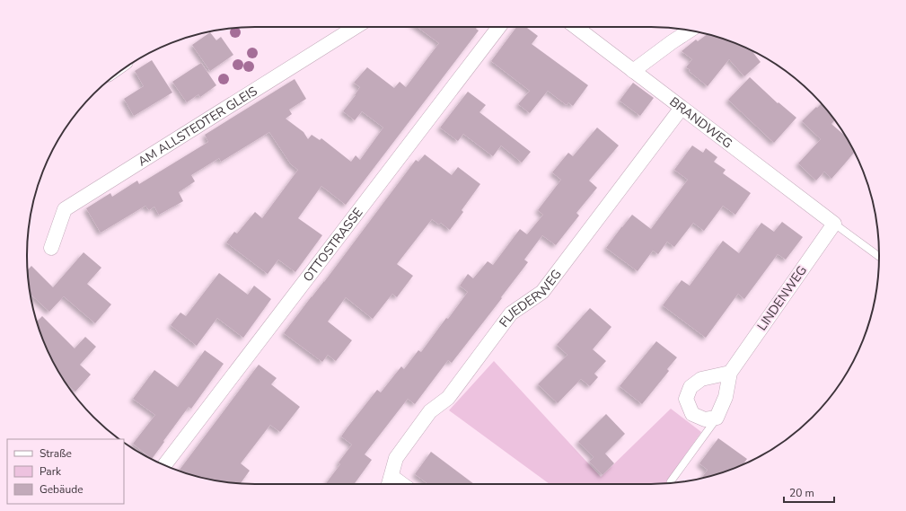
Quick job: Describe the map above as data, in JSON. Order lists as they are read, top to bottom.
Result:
{
  "streets": {
    "street": [
      "BRANDWEG",
      "AM ALLSTEDTER GLEIS",
      "OTTOSTRASSE",
      "FLIEDERWEG",
      "LINDENWEG"
    ]
  },
  "crossings": [
    ["BRANDWEG", "FLIEDERWEG"],
    ["BRANDWEG", "LINDENWEG"]
  ],
  "legend": ["Straße", "Park", "Gebäude"],
  "scale_bar": "20 m"
}
